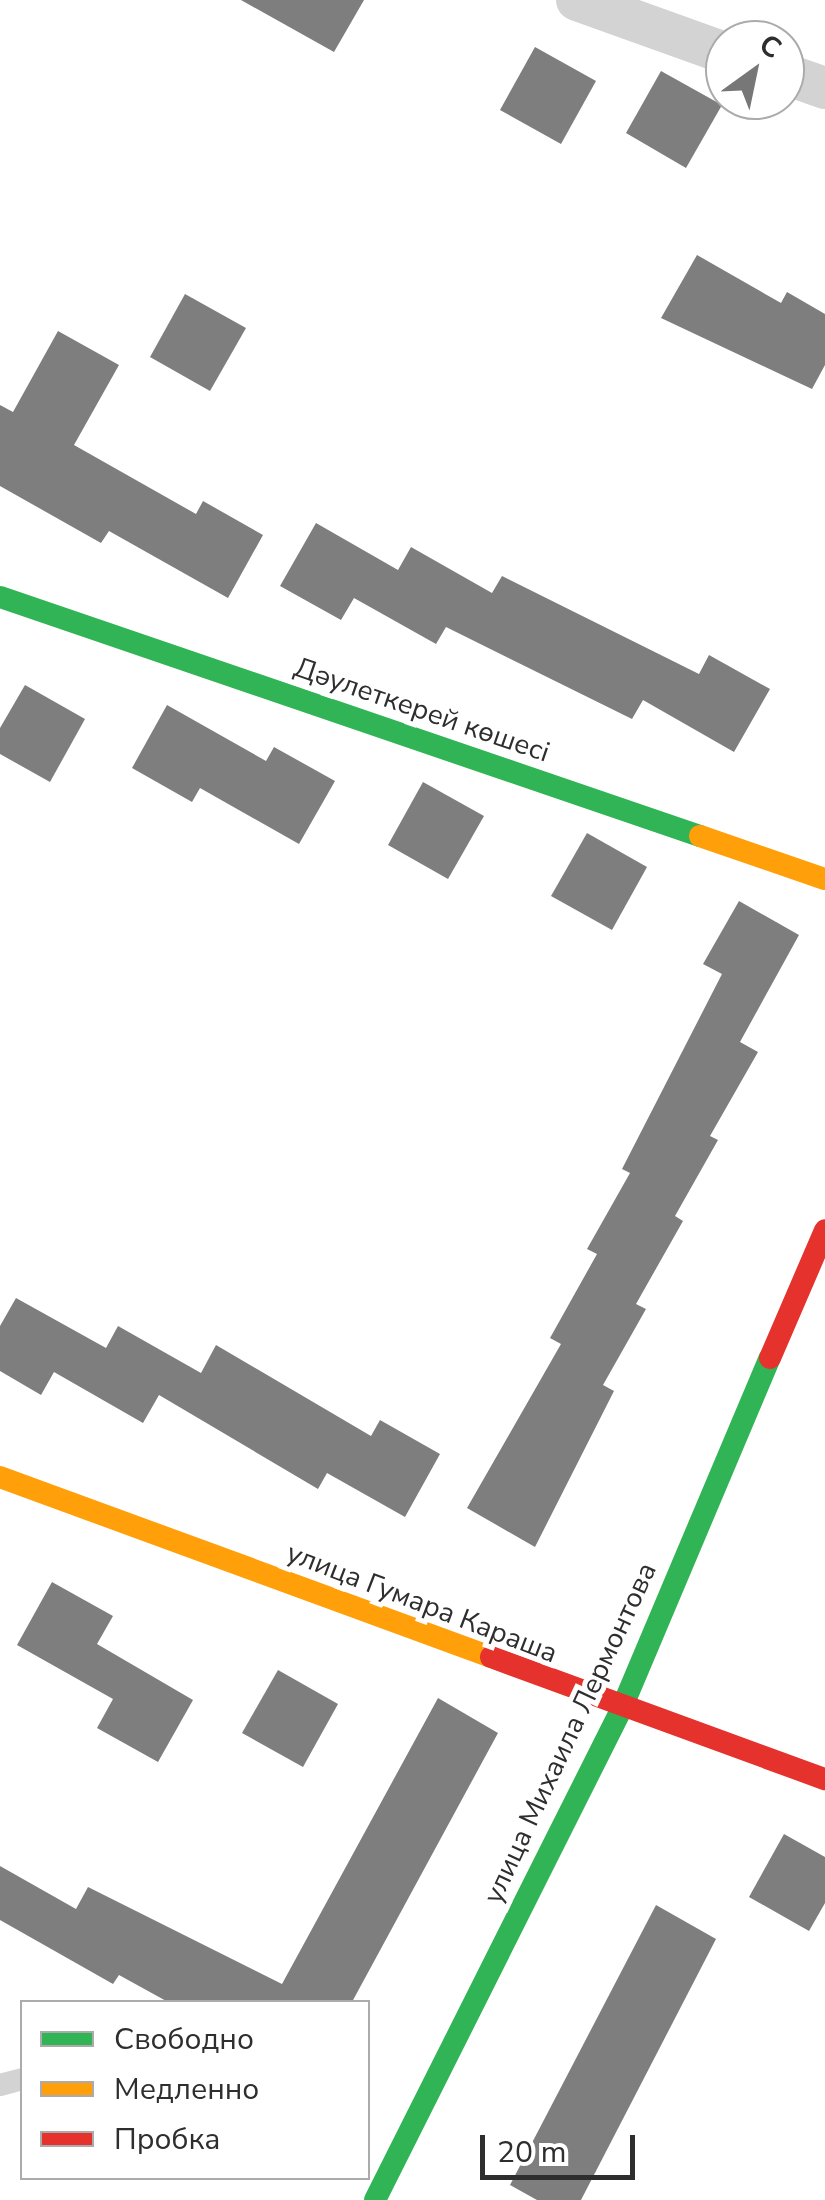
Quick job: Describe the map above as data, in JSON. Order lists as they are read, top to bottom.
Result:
{
  "streets": {
    "street": ["Дәулеткерей көшесі", "улица Гумара Караша", "улица Михаила Лермонтова"]
  },
  "crossings": [
    ["улица Гумара Караша", "улица Михаила Лермонтова"]
  ],
  "legend": ["Свободно", "Медленно", "Пробка"],
  "scale_bar": "20 m",
  "north": "top right"
}
